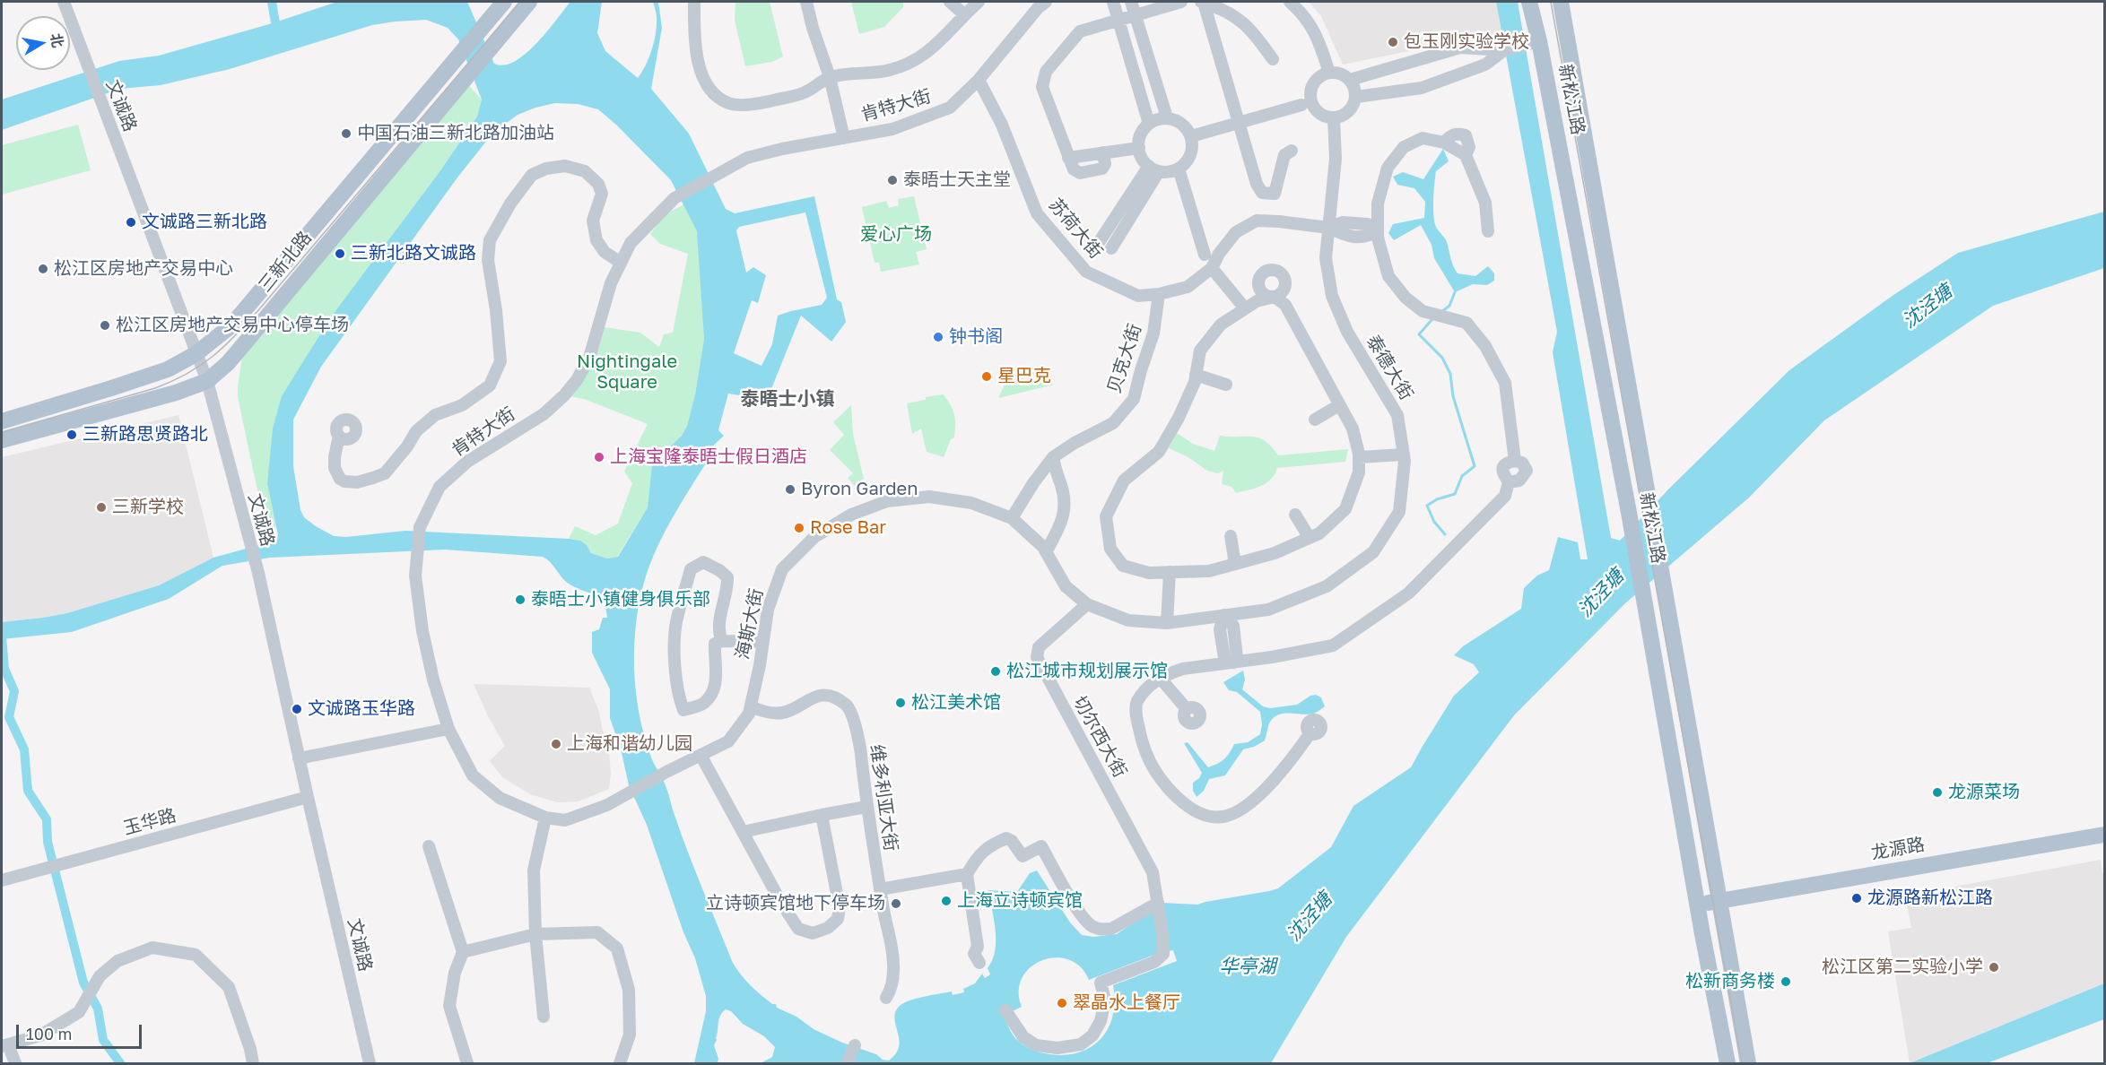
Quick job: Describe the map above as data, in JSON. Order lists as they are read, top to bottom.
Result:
{
  "streets": {
    "main road": ["新松江路", "三新北路", "龙源路"],
    "street": [
      "文诚路",
      "肯特大街",
      "苏荷大街",
      "贝克大街",
      "泰德大街",
      "海斯大街",
      "切尔西大街",
      "维多利亚大街",
      "玉华路"
    ]
  },
  "crossings": [
    ["新松江路", "龙源路"],
    ["文诚路", "三新北路"],
    ["文诚路", "玉华路"],
    ["肯特大街", "苏荷大街"],
    ["肯特大街", "海斯大街"],
    ["苏荷大街", "贝克大街"],
    ["贝克大街", "海斯大街"],
    ["泰德大街", "海斯大街"],
    ["泰德大街", "切尔西大街"],
    ["海斯大街", "切尔西大街"],
    ["海斯大街", "维多利亚大街"]
  ],
  "districts": ["泰晤士小镇"],
  "water": ["沈泾塘", "华亭湖"],
  "parks": ["爱心广场", "Nightingale Square"],
  "places": [
    "包玉刚实验学校",
    "中国石油三新北路加油站",
    "泰晤士天主堂",
    "文诚路三新北路",
    "三新北路文诚路",
    "松江区房地产交易中心",
    "松江区房地产交易中心停车场",
    "钟书阁",
    "星巴克",
    "三新路思贤路北",
    "上海宝隆泰晤士假日酒店",
    "Byron Garden",
    "三新学校",
    "Rose Bar",
    "泰晤士小镇健身俱乐部",
    "松江城市规划展示馆",
    "松江美术馆",
    "文诚路玉华路",
    "上海和谐幼儿园",
    "龙源菜场",
    "龙源路新松江路",
    "上海立诗顿宾馆",
    "立诗顿宾馆地下停车场",
    "松江区第二实验小学",
    "松新商务楼",
    "翠晶水上餐厅"
  ],
  "scale_bar": "100 m",
  "north": "right"
}
